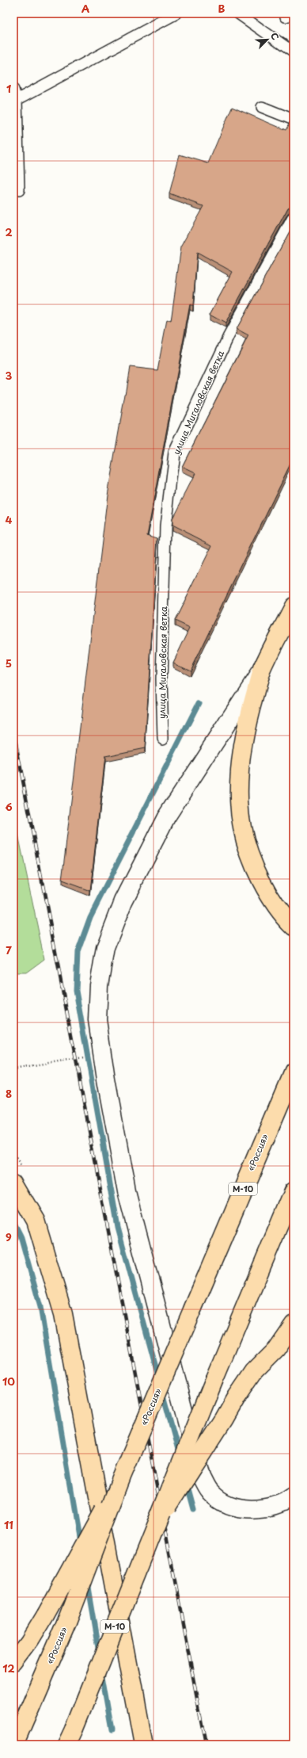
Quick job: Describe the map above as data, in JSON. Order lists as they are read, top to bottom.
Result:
{
  "streets": {
    "main road": ["«Россия»", "М-10"],
    "lane": ["улица Мигаловская ветка"]
  },
  "north": "top right",
  "grid": {
    "columns": ["A", "B"],
    "rows": [
      "1",
      "2",
      "3",
      "4",
      "5",
      "6",
      "7",
      "8",
      "9",
      "10",
      "11",
      "12"
    ]
  }
}
